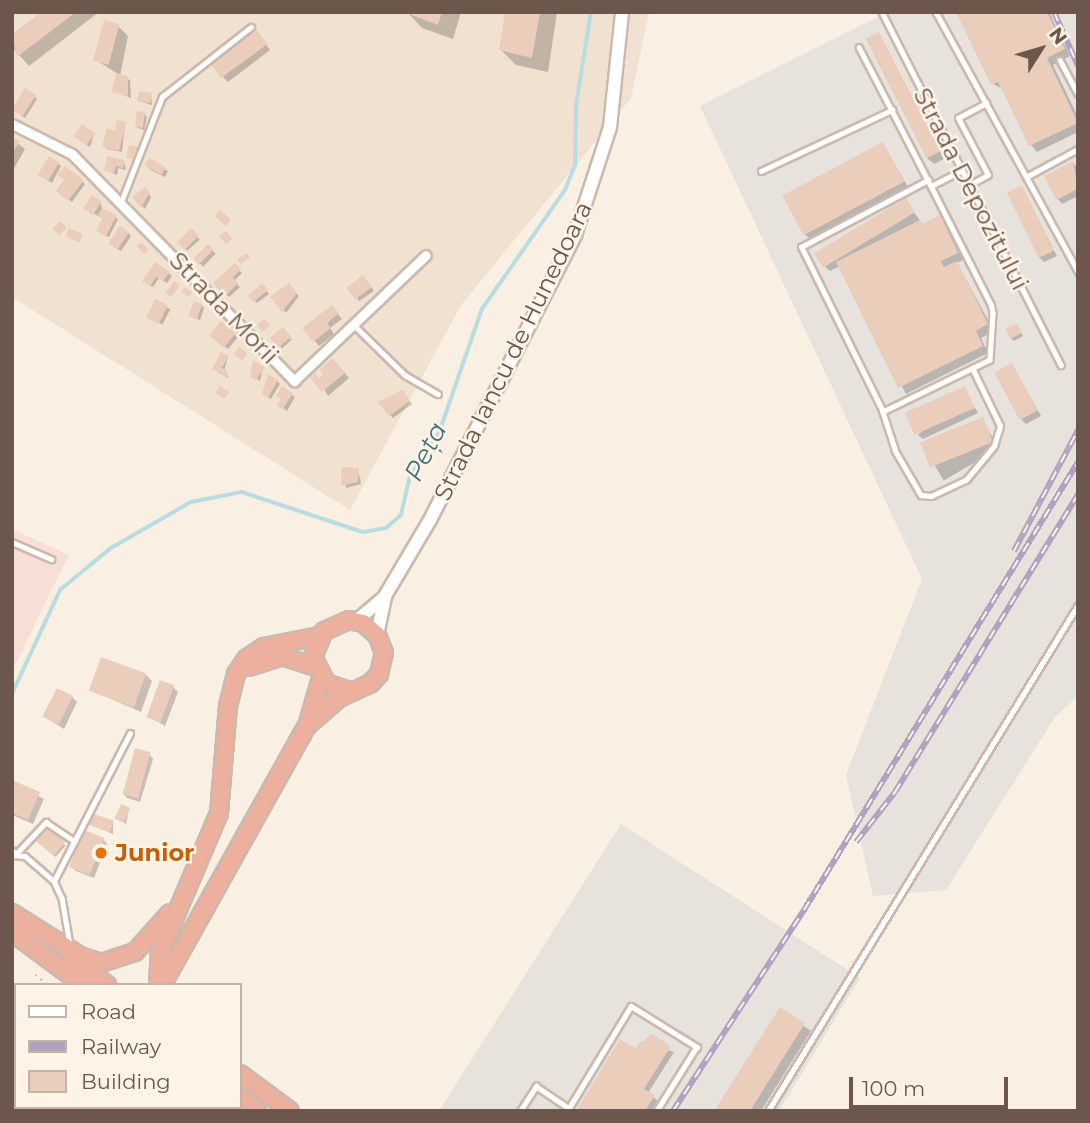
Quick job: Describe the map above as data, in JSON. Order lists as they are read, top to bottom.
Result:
{
  "streets": {
    "street": ["Strada Morii", "Strada Iancu de Hunedoara"],
    "lane": ["Strada Depozitului"]
  },
  "water": ["Peța"],
  "places": ["Junior"],
  "legend": ["Road", "Railway", "Building"],
  "scale_bar": "100 m",
  "north": "top right"
}
